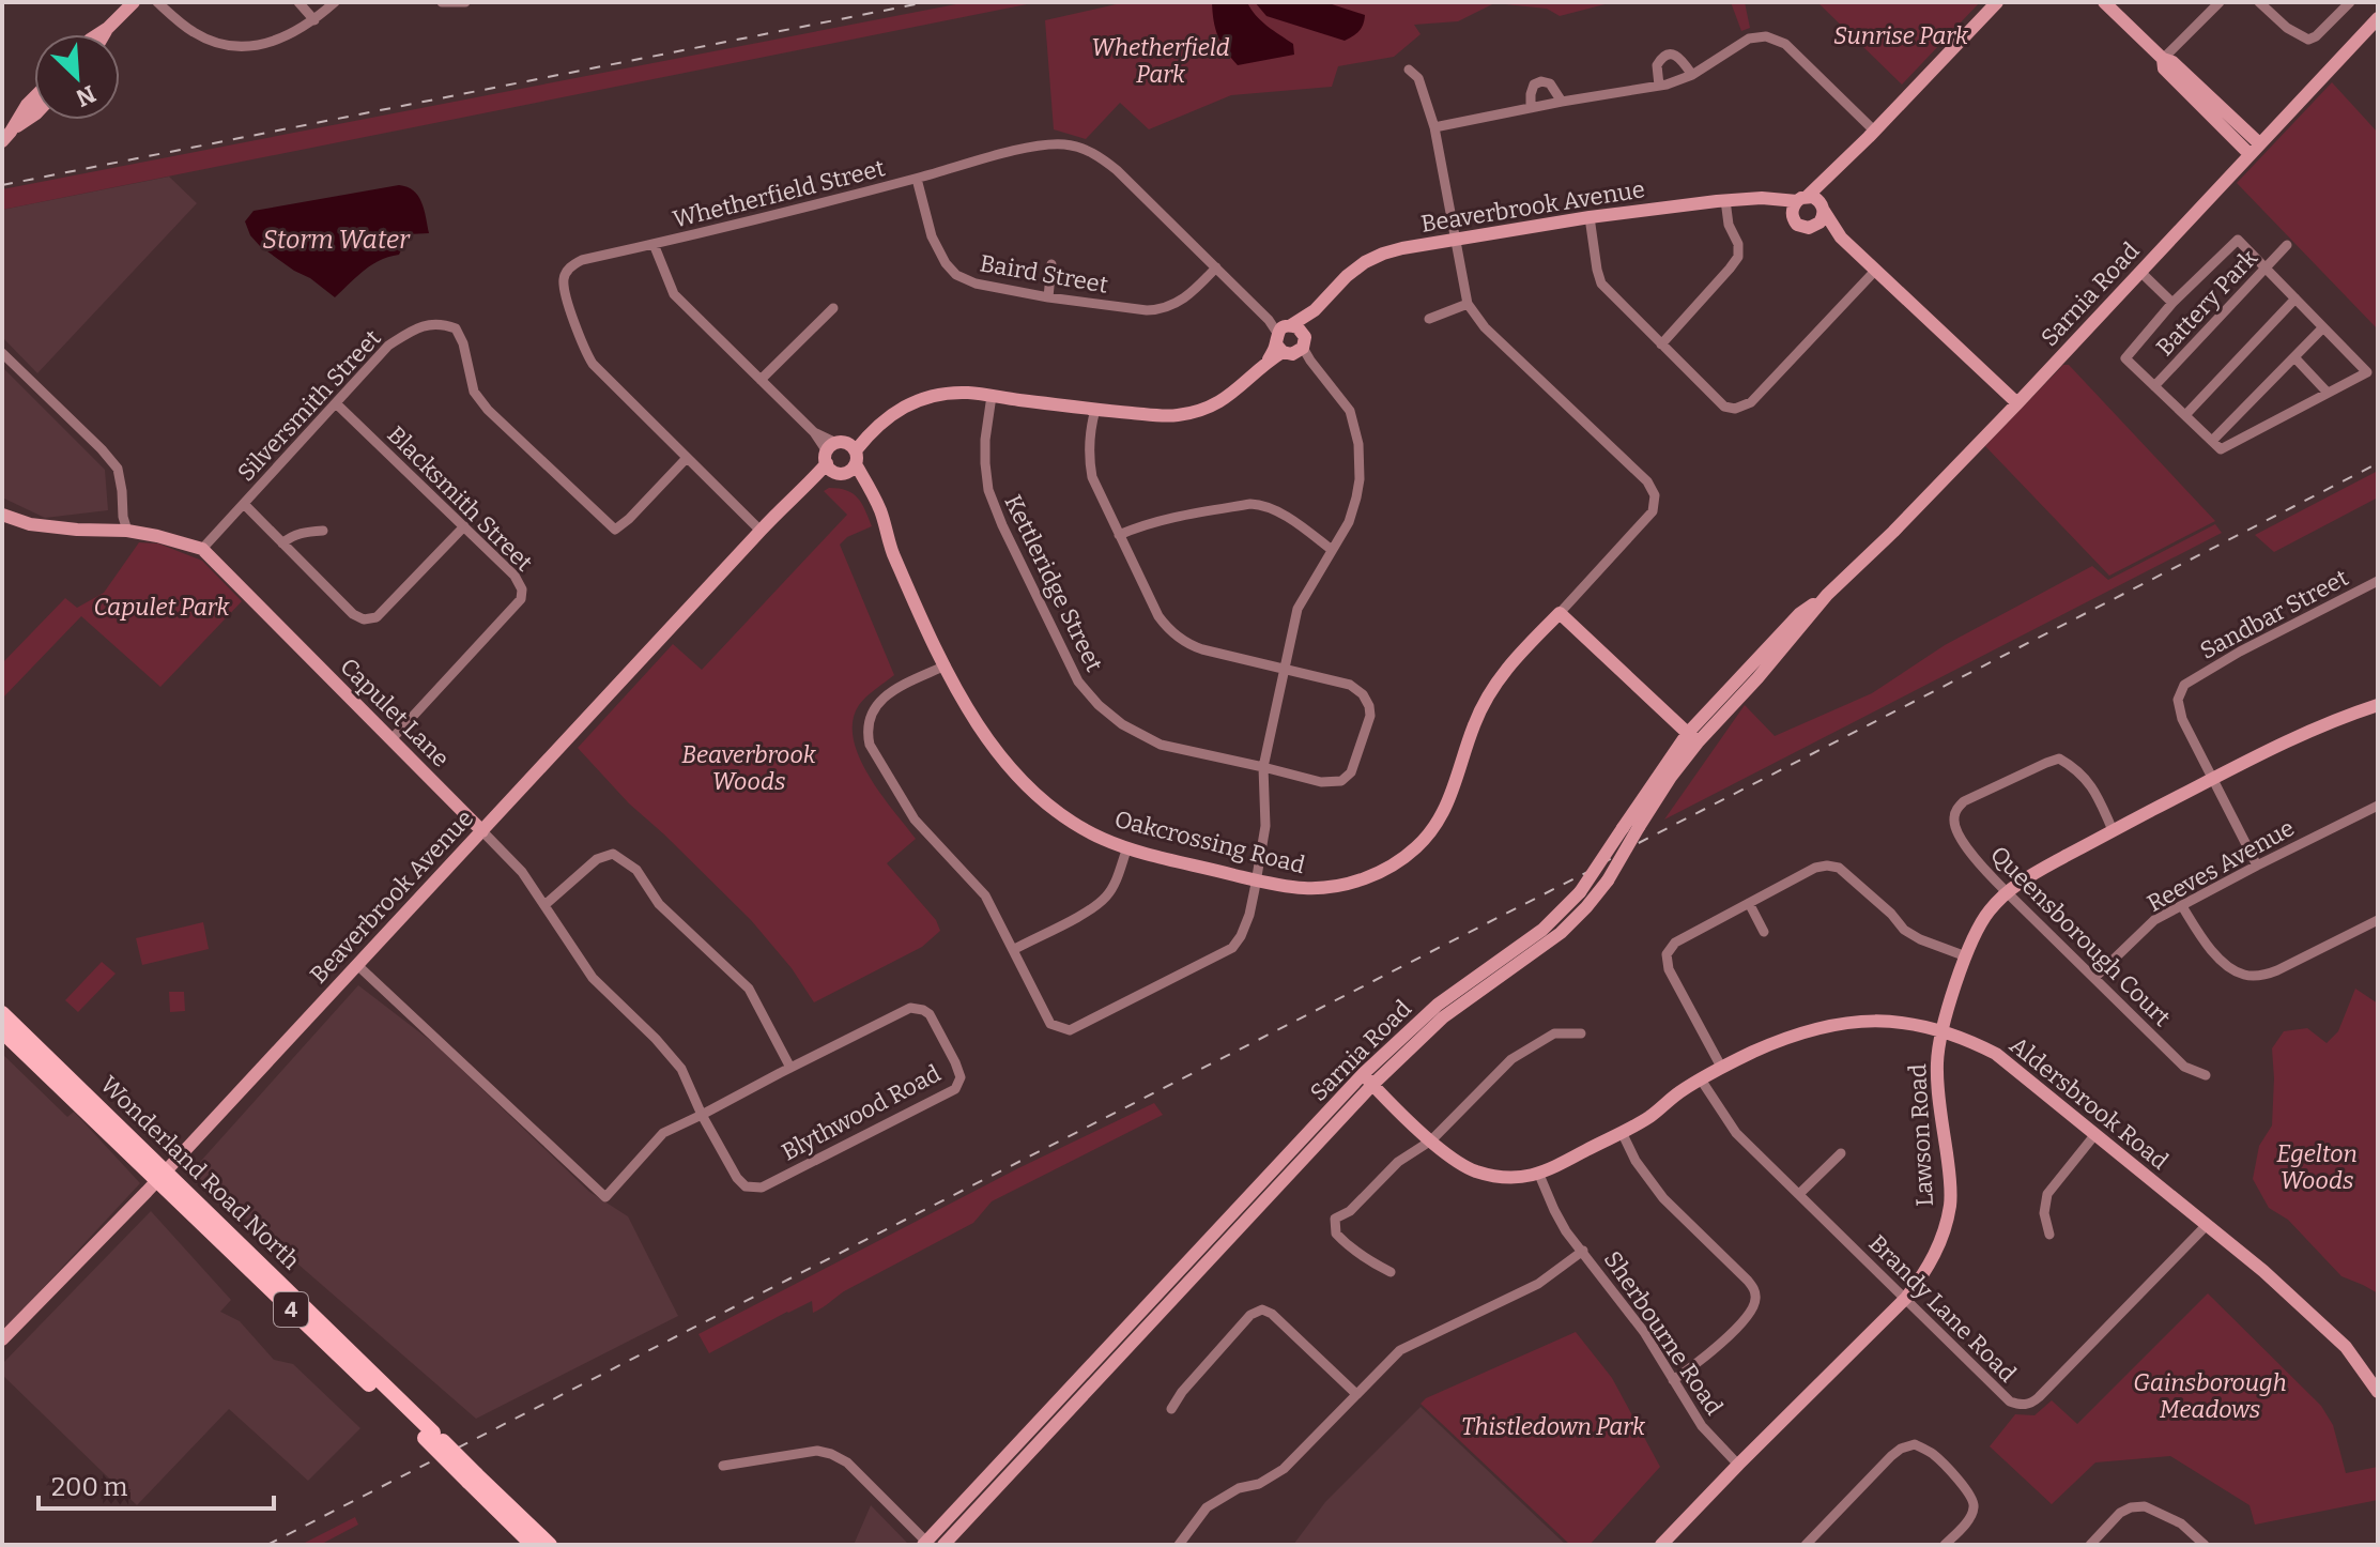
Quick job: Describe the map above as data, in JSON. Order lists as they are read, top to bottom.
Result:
{
  "streets": {
    "main road": ["Wonderland Road North", "4"],
    "street": [
      "Whetherfield Street",
      "Beaverbrook Avenue",
      "Baird Street",
      "Sarnia Road",
      "Battery Park",
      "Silversmith Street",
      "Blacksmith Street",
      "Kettleridge Street",
      "Sandbar Street",
      "Capulet Lane",
      "Oakcrossing Road",
      "Reeves Avenue",
      "Queensborough Court",
      "Aldersbrook Road",
      "Blythwood Road",
      "Lawson Road",
      "Brandy Lane Road",
      "Sherbourne Road"
    ]
  },
  "crossings": [
    ["Whetherfield Street", "Beaverbrook Avenue"],
    ["Whetherfield Street", "Baird Street"],
    ["Whetherfield Street", "Silversmith Street"],
    ["Whetherfield Street", "Kettleridge Street"],
    ["Whetherfield Street", "Oakcrossing Road"],
    ["Beaverbrook Avenue", "Capulet Lane"],
    ["Beaverbrook Avenue", "Oakcrossing Road"],
    ["Beaverbrook Avenue", "Blythwood Road"],
    ["Beaverbrook Avenue", "Wonderland Road North"],
    ["Sarnia Road", "Aldersbrook Road"],
    ["Silversmith Street", "Blacksmith Street"],
    ["Silversmith Street", "Capulet Lane"],
    ["Blacksmith Street", "Capulet Lane"],
    ["Sandbar Street", "Reeves Avenue"],
    ["Sandbar Street", "Lawson Road"],
    ["Capulet Lane", "Blythwood Road"],
    ["Reeves Avenue", "Queensborough Court"],
    ["Queensborough Court", "Lawson Road"],
    ["Aldersbrook Road", "Lawson Road"],
    ["Aldersbrook Road", "Brandy Lane Road"],
    ["Aldersbrook Road", "Sherbourne Road"],
    ["Lawson Road", "Brandy Lane Road"],
    ["Lawson Road", "Sherbourne Road"]
  ],
  "water": ["Storm Water"],
  "parks": [
    "Sunrise Park",
    "Whetherfield Park",
    "Capulet Park",
    "Beaverbrook Woods",
    "Egelton Woods",
    "Gainsborough Meadows",
    "Thistledown Park"
  ],
  "scale_bar": "200 m",
  "north": "bottom right"
}
